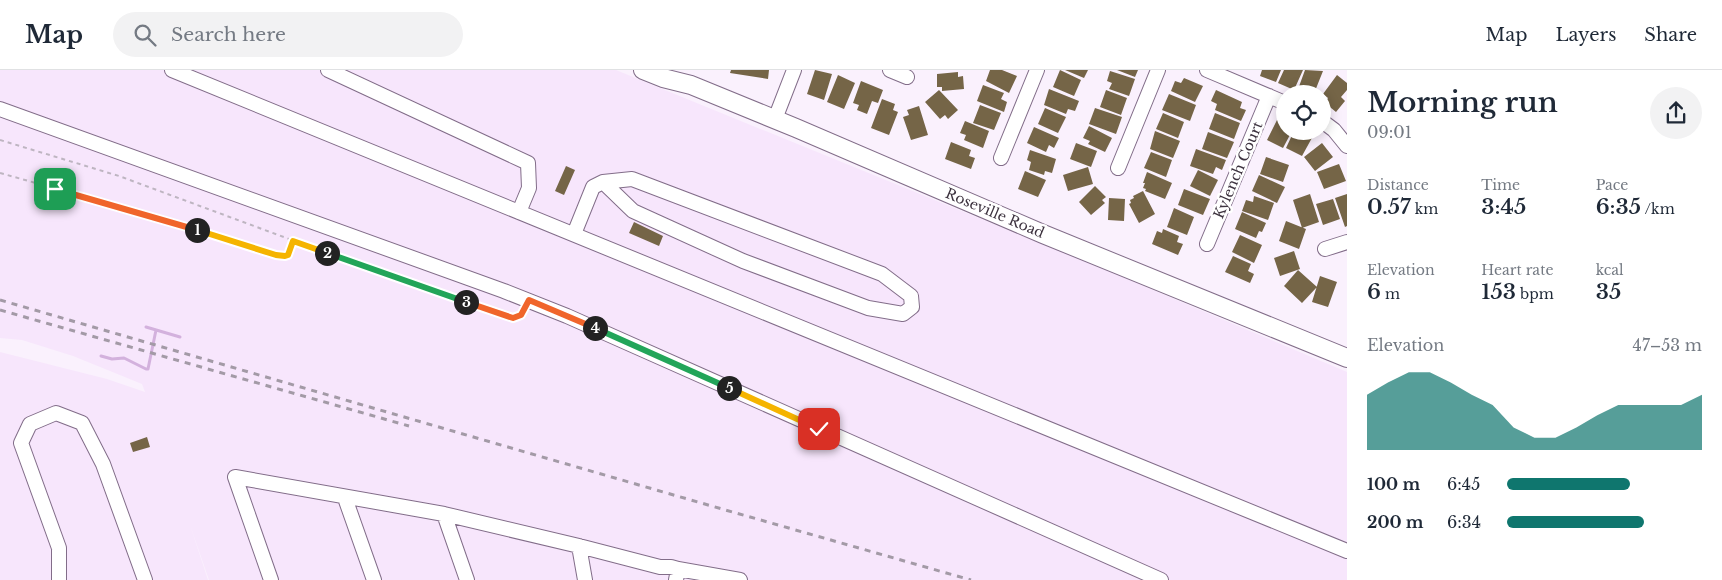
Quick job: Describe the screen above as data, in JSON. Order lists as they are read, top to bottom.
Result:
{
  "streets": {
    "main road": ["Roseville Road"],
    "street": ["Kylench Court"]
  },
  "page": {
    "header": "Map",
    "search": "Search here",
    "nav": ["Map", "Layers", "Share"],
    "heading": ["Morning run", "09:01"],
    "stats": [
      ["Distance", "0.57 km"],
      ["Time", "3:45"],
      ["Pace", "6:35 /km"],
      ["Elevation", "6 m"],
      ["Heart rate", "153 bpm"],
      ["kcal", "35"]
    ],
    "pins": [
      "1",
      "2",
      "3",
      "4",
      "5"
    ],
    "chart": ["Elevation", "47–53 m"],
    "list": [
      {
        "name": "100 m",
        "note": "6:45"
      },
      {
        "name": "200 m",
        "note": "6:34"
      }
    ]
  }
}
